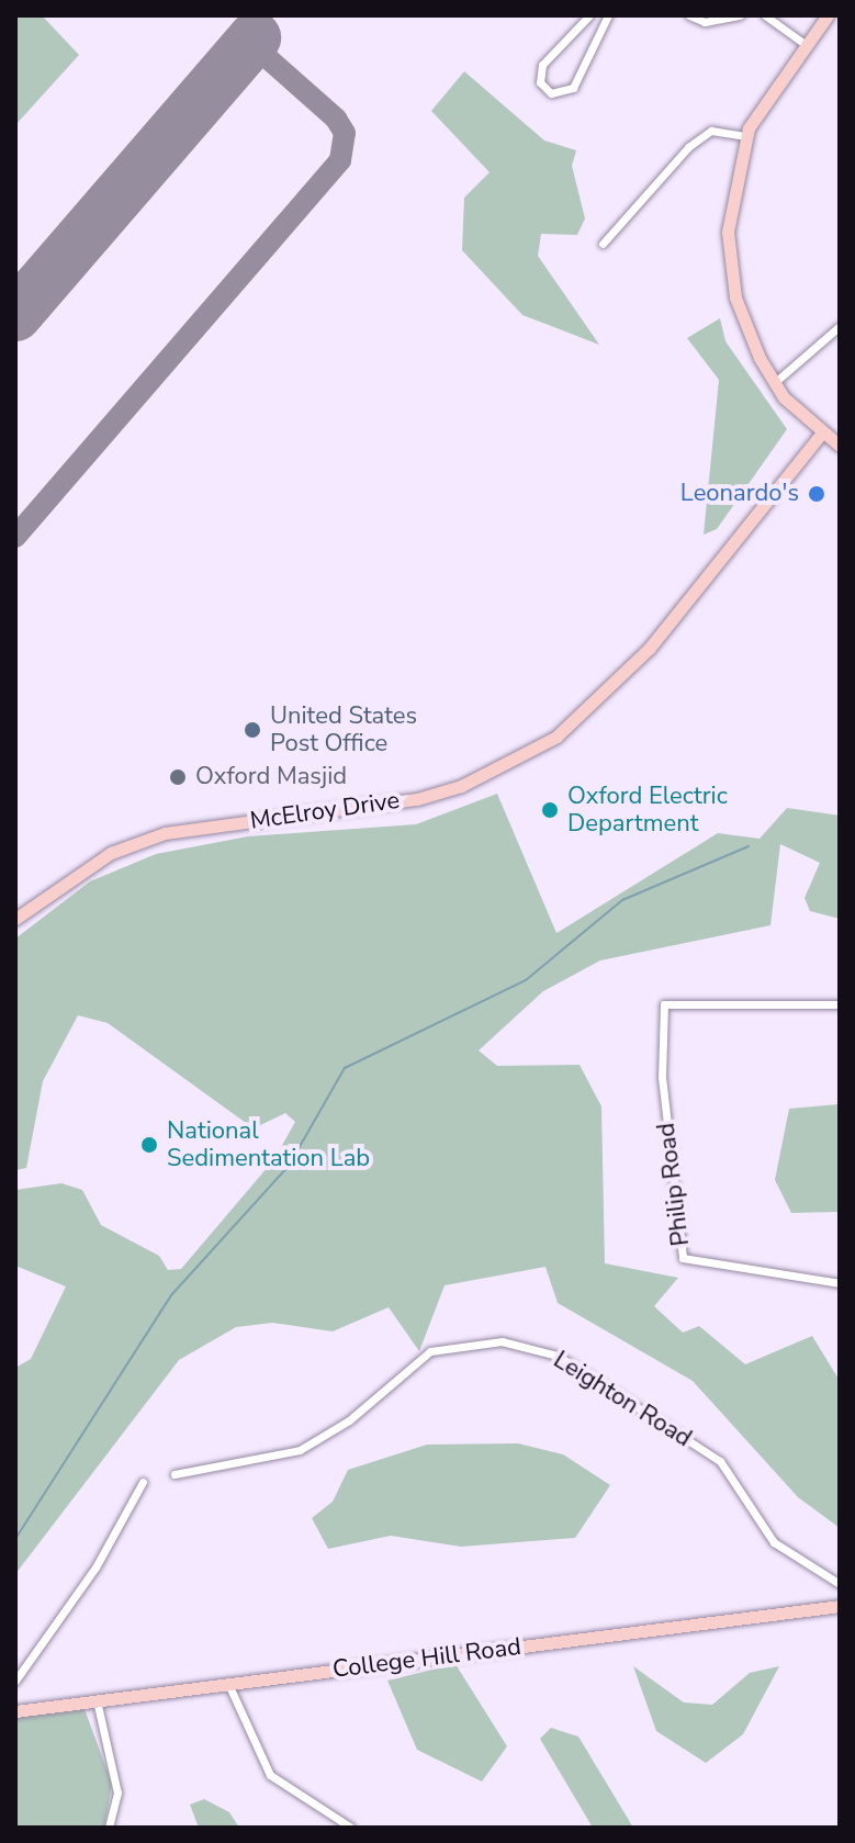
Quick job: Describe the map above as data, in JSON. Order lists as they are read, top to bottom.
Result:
{
  "streets": {
    "street": [
      "McElroy Drive",
      "Philip Road",
      "Leighton Road",
      "College Hill Road"
    ]
  },
  "places": [
    "Leonardo's",
    "United States Post Office",
    "Oxford Masjid",
    "Oxford Electric Department",
    "National Sedimentation Lab"
  ]
}
